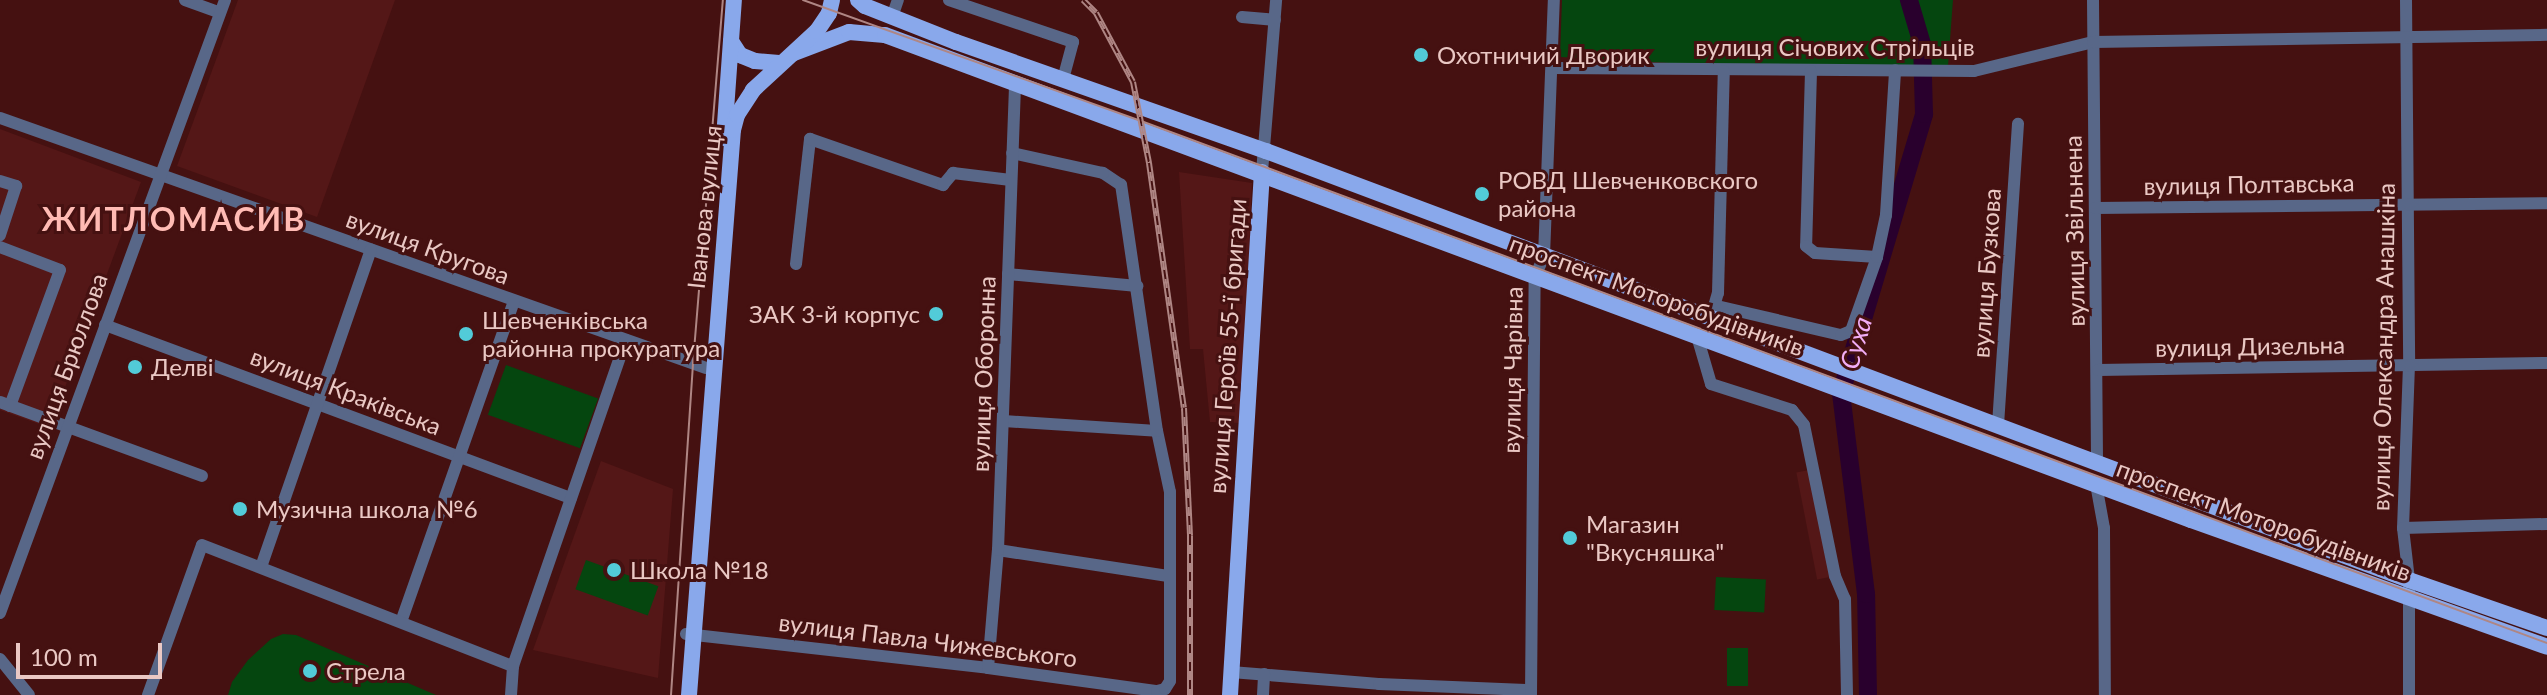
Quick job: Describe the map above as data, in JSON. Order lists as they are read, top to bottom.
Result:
{
  "streets": {
    "main road": ["Іванова вулиця", "проспект Моторобудівників", "вулиця Героїв 55-ї бригади"],
    "street": [
      "вулиця Січових Стрільців",
      "вулиця Полтавська",
      "вулиця Звільнена",
      "вулиця Кругова",
      "вулиця Бузкова",
      "вулиця Дизельна",
      "вулиця Олександра Анашкіна",
      "вулиця Брюллова",
      "вулиця Чарівна",
      "вулиця Оборонна",
      "вулиця Краківська",
      "вулиця Павла Чижевського"
    ]
  },
  "crossings": [
    ["вулиця Січових Стрільців", "вулиця Звільнена"],
    ["вулиця Січових Стрільців", "вулиця Олександра Анашкіна"],
    ["вулиця Січових Стрільців", "вулиця Чарівна"],
    ["вулиця Полтавська", "вулиця Звільнена"],
    ["вулиця Полтавська", "вулиця Олександра Анашкіна"],
    ["Іванова вулиця", "вулиця Кругова"],
    ["Іванова вулиця", "проспект Моторобудівників"],
    ["Іванова вулиця", "вулиця Павла Чижевського"],
    ["вулиця Звільнена", "проспект Моторобудівників"],
    ["вулиця Звільнена", "вулиця Дизельна"],
    ["вулиця Кругова", "вулиця Брюллова"],
    ["вулиця Бузкова", "проспект Моторобудівників"],
    ["проспект Моторобудівників", "вулиця Героїв 55-ї бригади"],
    ["проспект Моторобудівників", "вулиця Олександра Анашкіна"],
    ["проспект Моторобудівників", "вулиця Чарівна"],
    ["проспект Моторобудівників", "вулиця Оборонна"],
    ["вулиця Героїв 55-ї бригади", "вулиця Оборонна"],
    ["вулиця Героїв 55-ї бригади", "вулиця Павла Чижевського"],
    ["вулиця Дизельна", "вулиця Олександра Анашкіна"],
    ["вулиця Брюллова", "вулиця Краківська"],
    ["вулиця Оборонна", "вулиця Павла Чижевського"]
  ],
  "districts": ["ЖИТЛОМАСИВ"],
  "water": ["Суха"],
  "places": [
    "Охотничий Дворик",
    "РОВД Шевченковского района",
    "ЗАК 3-й корпус",
    "Шевченківська районна прокуратура",
    "Делві",
    "Музична школа №6",
    "Магазин \"Вкусняшка\"",
    "Школа №18",
    "Стрела"
  ],
  "scale_bar": "100 m"
}
